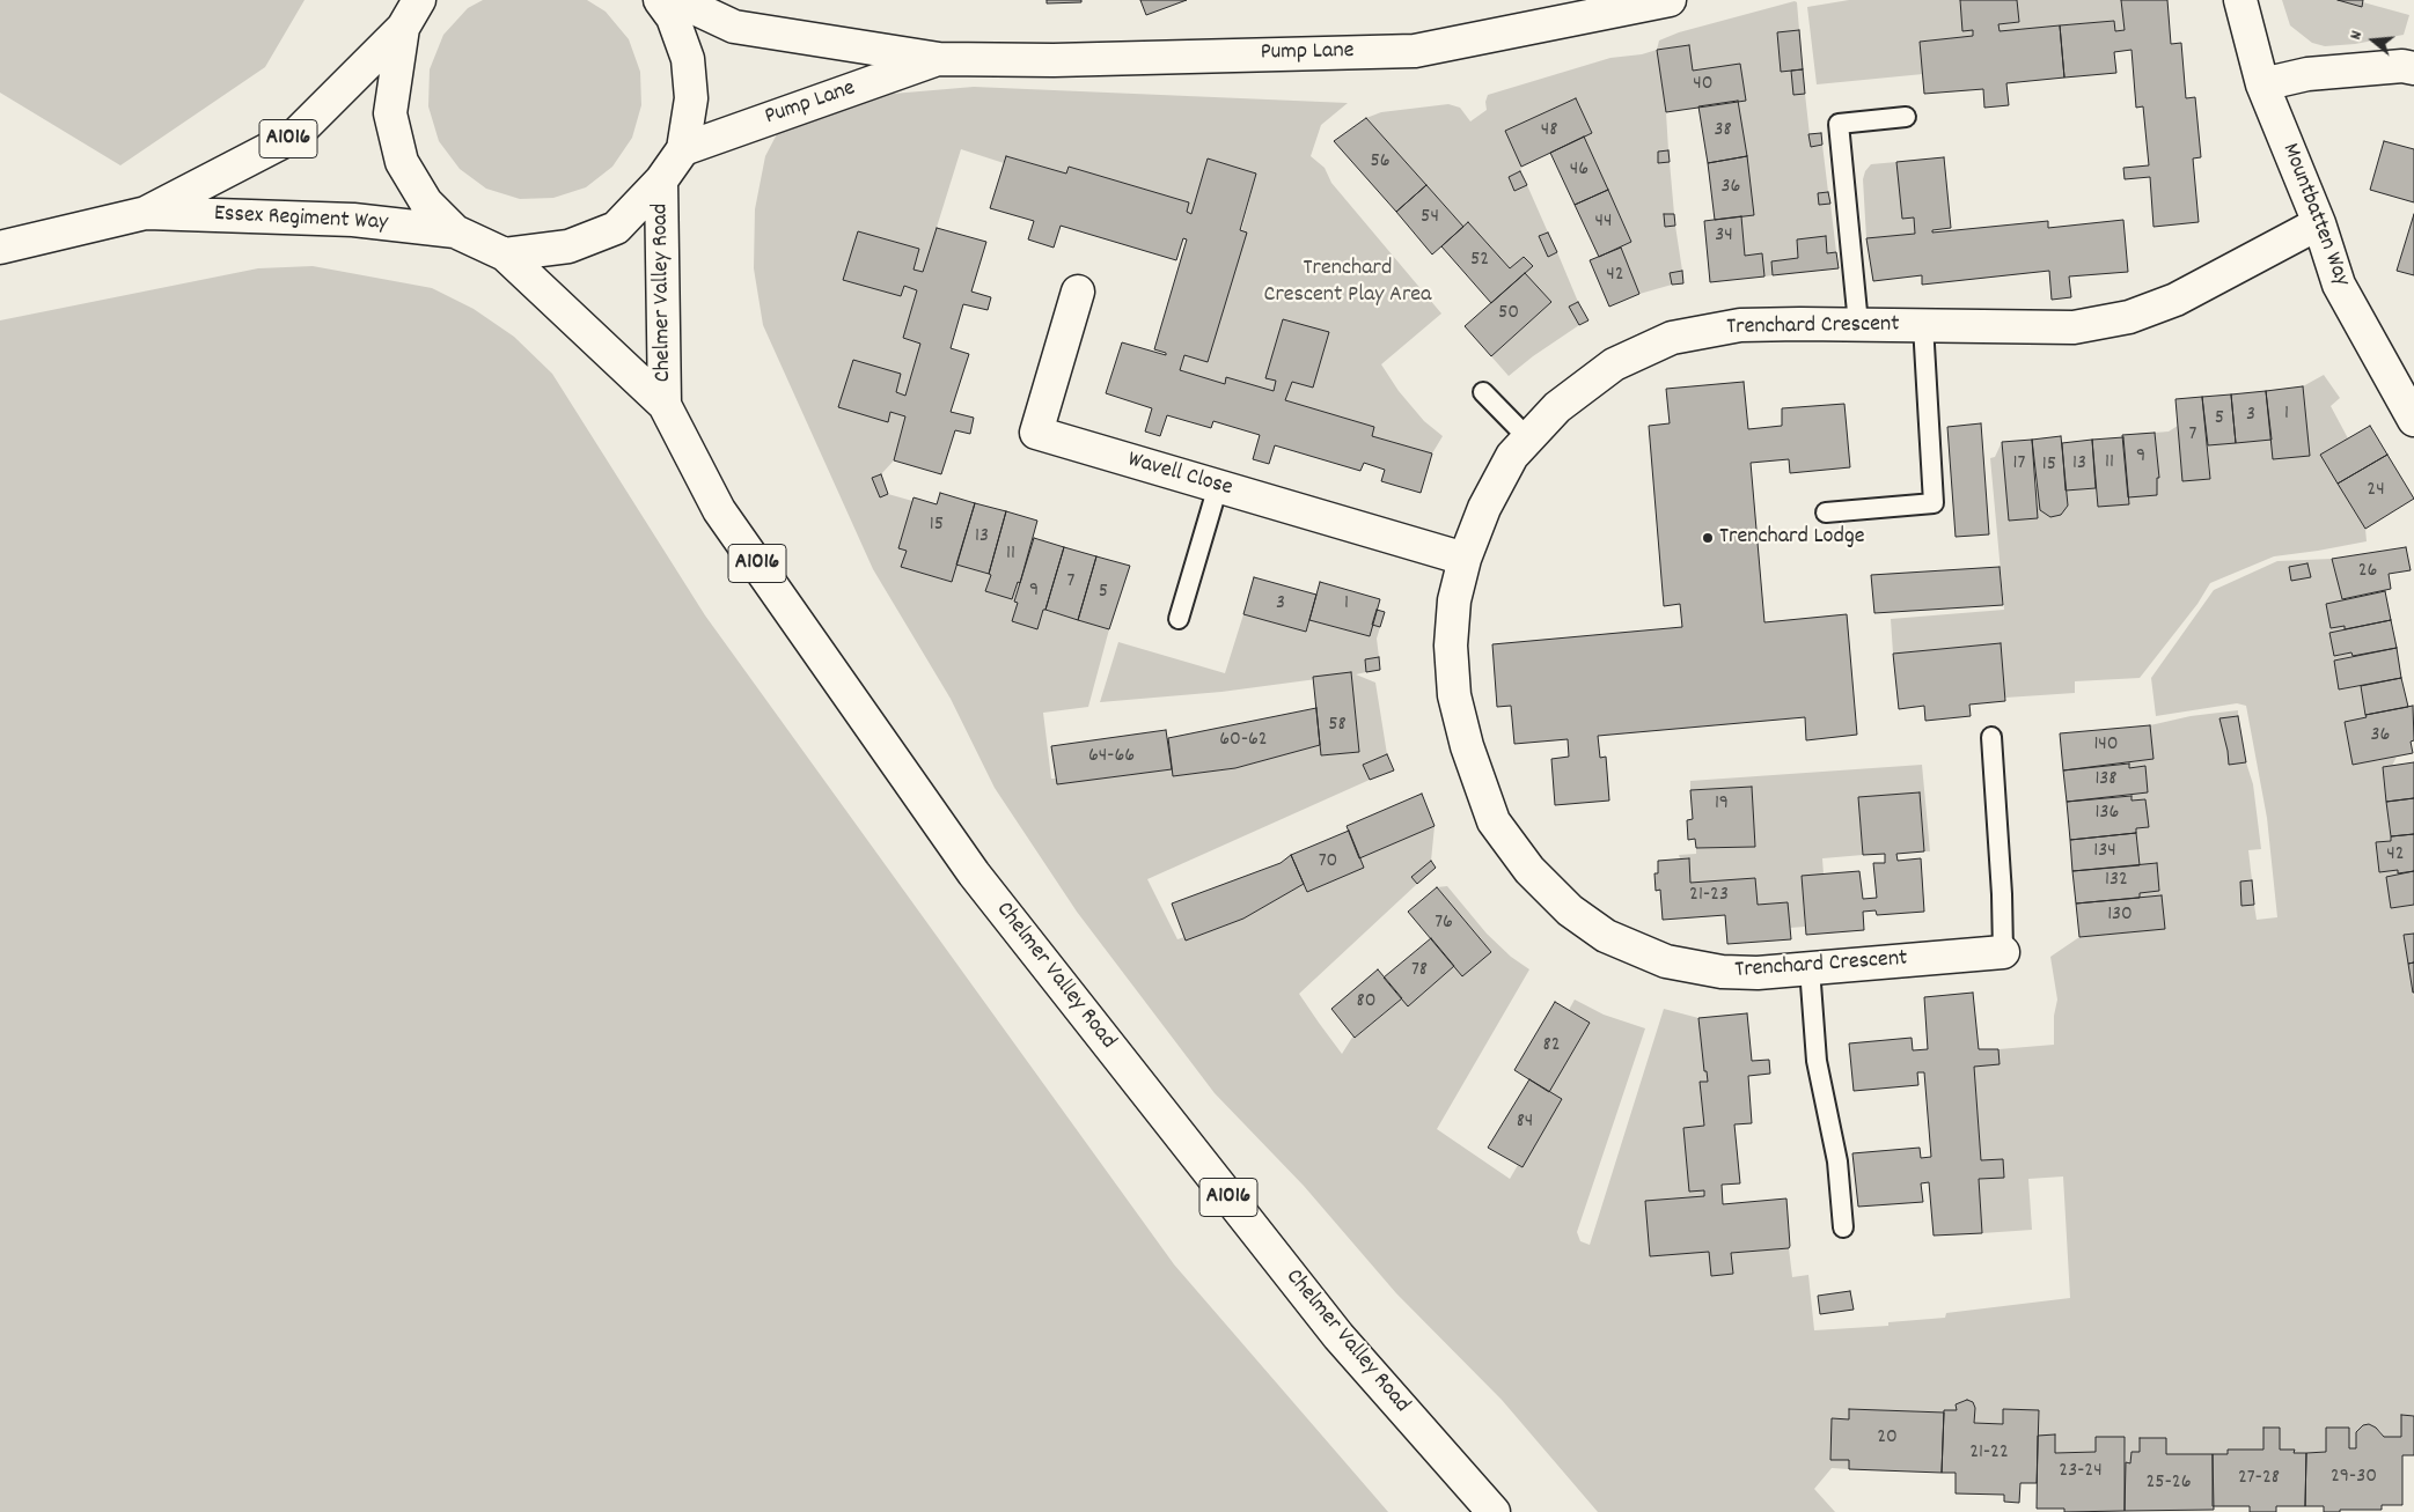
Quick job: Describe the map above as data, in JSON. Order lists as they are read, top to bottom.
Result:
{
  "streets": {
    "street": [
      "Pump Lane",
      "A1016",
      "Mountbatten Way",
      "Essex Regiment Way",
      "Chelmer Valley Road",
      "Trenchard Crescent",
      "Wavell Close"
    ]
  },
  "crossings": [
    ["A1016", "Essex Regiment Way"],
    ["A1016", "Chelmer Valley Road"],
    ["Mountbatten Way", "Trenchard Crescent"],
    ["Trenchard Crescent", "Wavell Close"]
  ],
  "parks": ["Trenchard Crescent Play Area"],
  "places": ["Trenchard Lodge"],
  "house_numbers": [
    "40",
    "48",
    "38",
    "56",
    "46",
    "36",
    "54",
    "44",
    "34",
    "52",
    "42",
    "50",
    "1",
    "3",
    "5",
    "7",
    "9",
    "11",
    "17",
    "13",
    "15",
    "24",
    "15",
    "13",
    "11",
    "26",
    "7",
    "9",
    "5",
    "3",
    "1",
    "58",
    "36",
    "60-62",
    "140",
    "64-66",
    "138",
    "19",
    "136",
    "134",
    "42",
    "70",
    "132",
    "21-23",
    "130",
    "76",
    "78",
    "80",
    "82",
    "84",
    "20",
    "21-22",
    "23-24",
    "29-30",
    "27-28",
    "25-26"
  ],
  "north": "left"
}
